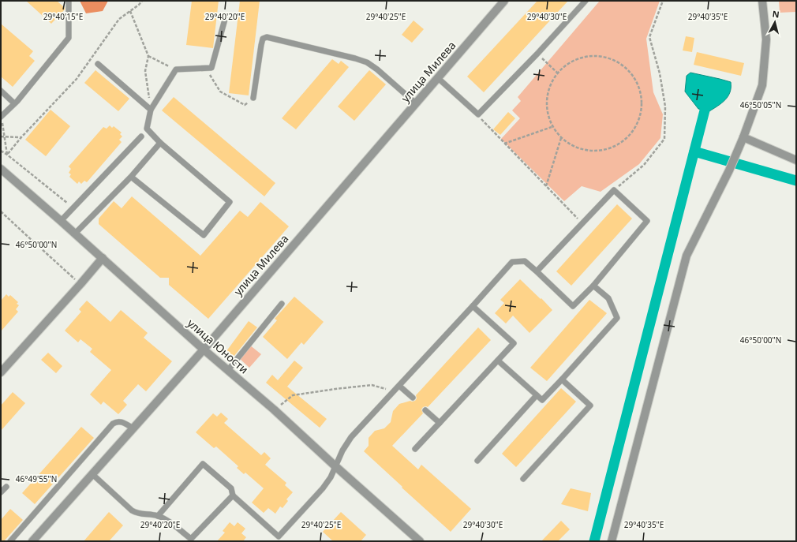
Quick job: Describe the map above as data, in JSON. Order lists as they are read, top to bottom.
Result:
{
  "streets": {
    "street": ["улица Милева", "улица Юности"]
  },
  "crossings": [
    ["улица Милева", "улица Юности"]
  ],
  "north": "top",
  "coordinates": [
    "29°40'15\"E",
    "29°40'20\"E",
    "29°40'25\"E",
    "29°40'30\"E",
    "29°40'35\"E",
    "46°50'05\"N",
    "46°50'00\"N",
    "46°49'55\"N"
  ]
}
